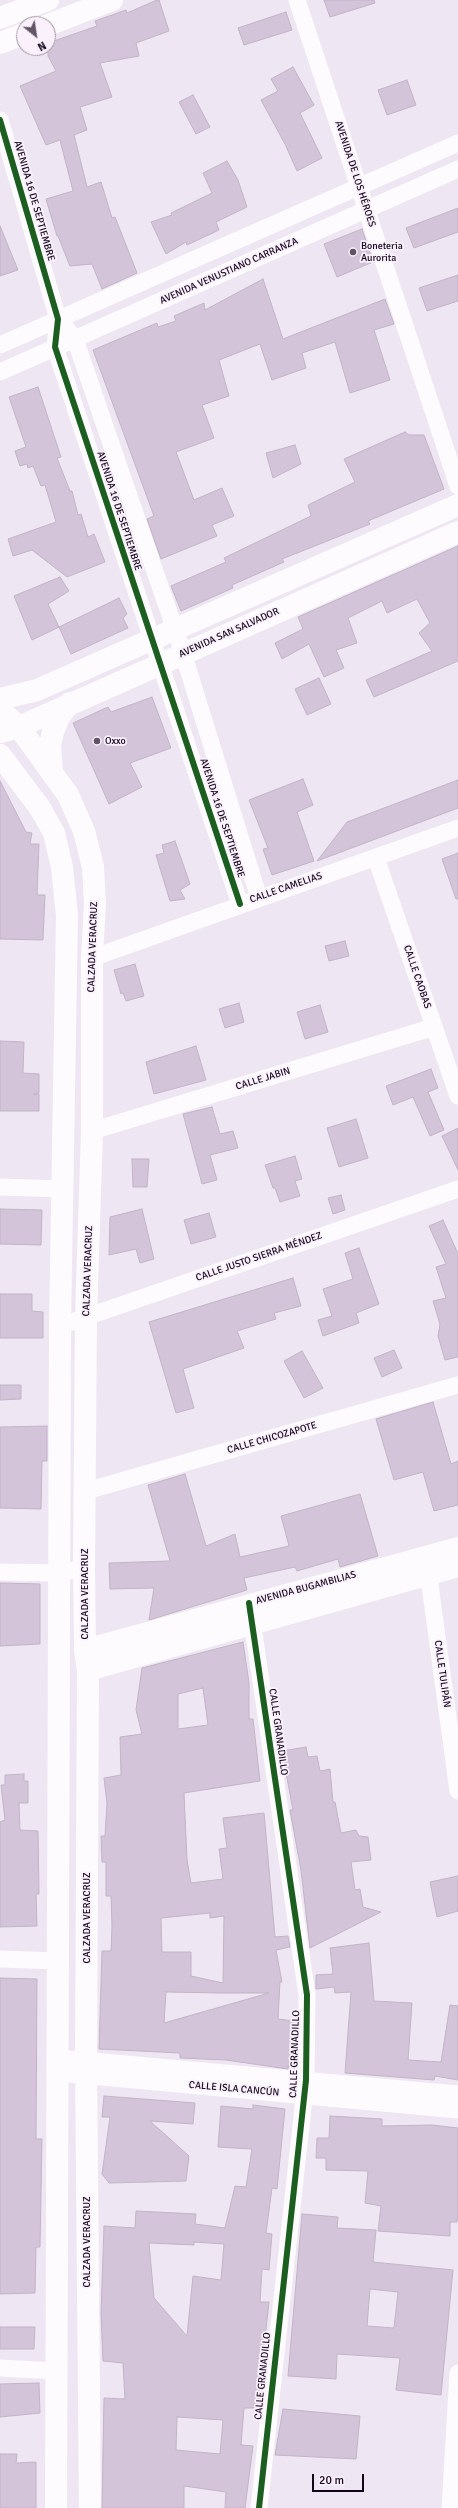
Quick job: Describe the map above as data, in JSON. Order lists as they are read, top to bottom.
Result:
{
  "streets": {
    "main road": ["AVENIDA SAN SALVADOR", "CALZADA VERACRUZ", "AVENIDA BUGAMBILIAS"],
    "street": [
      "AVENIDA DE LOS HÉROES",
      "AVENIDA 16 DE SEPTIEMBRE",
      "AVENIDA VENUSTIANO CARRANZA",
      "CALLE CAMELIAS",
      "CALLE CAOBAS",
      "CALLE JABIN",
      "CALLE JUSTO SIERRA MÉNDEZ",
      "CALLE CHICOZAPOTE",
      "CALLE TULIPÁN",
      "CALLE GRANADILLO",
      "CALLE ISLA CANCÚN"
    ]
  },
  "crossings": [
    ["AVENIDA DE LOS HÉROES", "AVENIDA VENUSTIANO CARRANZA"],
    ["AVENIDA 16 DE SEPTIEMBRE", "AVENIDA VENUSTIANO CARRANZA"],
    ["AVENIDA 16 DE SEPTIEMBRE", "AVENIDA SAN SALVADOR"],
    ["AVENIDA 16 DE SEPTIEMBRE", "CALLE CAMELIAS"],
    ["AVENIDA SAN SALVADOR", "CALZADA VERACRUZ"],
    ["CALLE CAMELIAS", "CALZADA VERACRUZ"],
    ["CALLE CAMELIAS", "CALLE CAOBAS"],
    ["CALZADA VERACRUZ", "CALLE JABIN"],
    ["CALZADA VERACRUZ", "CALLE JUSTO SIERRA MÉNDEZ"],
    ["CALZADA VERACRUZ", "CALLE CHICOZAPOTE"],
    ["CALZADA VERACRUZ", "AVENIDA BUGAMBILIAS"],
    ["CALZADA VERACRUZ", "CALLE ISLA CANCÚN"],
    ["CALLE CAOBAS", "CALLE JABIN"],
    ["AVENIDA BUGAMBILIAS", "CALLE TULIPÁN"],
    ["AVENIDA BUGAMBILIAS", "CALLE GRANADILLO"],
    ["CALLE GRANADILLO", "CALLE ISLA CANCÚN"]
  ],
  "places": ["Boneteria Aurorita", "Oxxo"],
  "scale_bar": "20 m",
  "north": "bottom right"
}
